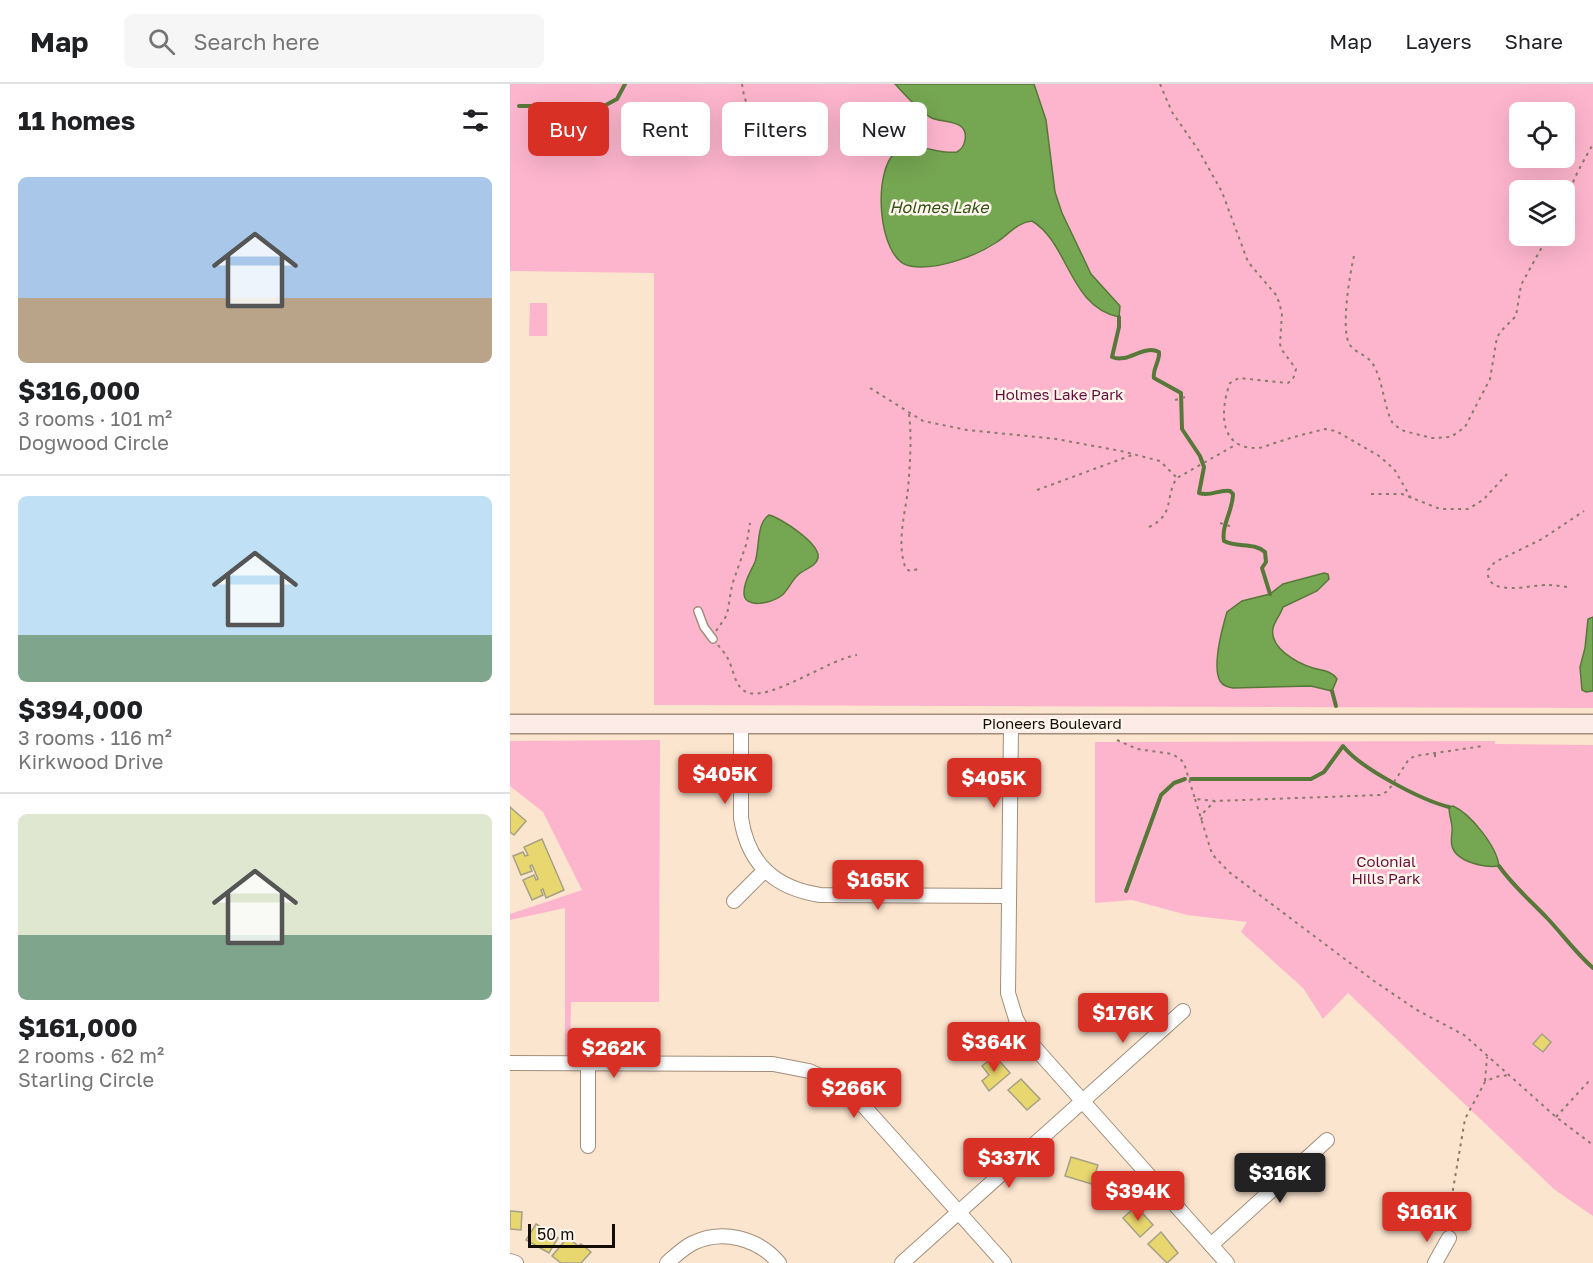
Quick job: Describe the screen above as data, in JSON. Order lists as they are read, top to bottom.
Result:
{
  "streets": {
    "main road": ["Pioneers Boulevard"]
  },
  "water": ["Holmes Lake"],
  "parks": ["Holmes Lake Park", "Colonial Hills Park"],
  "scale_bar": "50 m",
  "page": {
    "header": "Map",
    "search": "Search here",
    "nav": ["Map", "Layers", "Share"],
    "heading": "11 homes",
    "chip": [
      "Buy",
      "Rent",
      "Filters",
      "New"
    ],
    "list": [
      {
        "name": "$316,000",
        "note": "3 rooms · 101 m² · Dogwood Circle"
      },
      {
        "name": "$394,000",
        "note": "3 rooms · 116 m² · Kirkwood Drive"
      },
      {
        "name": "$161,000",
        "note": "2 rooms · 62 m² · Starling Circle"
      }
    ],
    "price": [
      "$405K",
      "$405K",
      "$165K",
      "$176K",
      "$364K",
      "$262K",
      "$266K",
      "$337K",
      "$316K",
      "$394K",
      "$161K"
    ],
    "scale": "50 m"
  }
}
